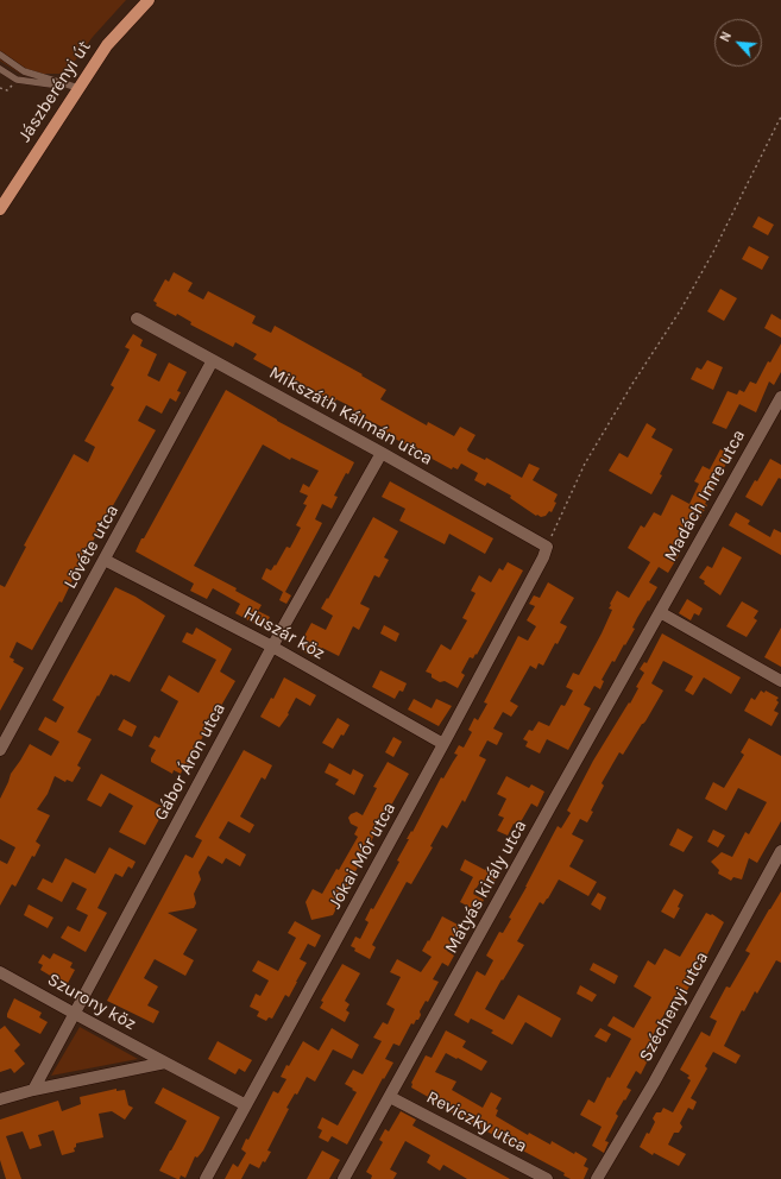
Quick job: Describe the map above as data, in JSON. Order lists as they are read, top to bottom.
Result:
{
  "streets": {
    "main road": ["Jászberényi út"],
    "street": [
      "Mikszáth Kálmán utca",
      "Madách Imre utca",
      "Lövéte utca",
      "Huszár köz",
      "Gábor Áron utca",
      "Jókai Mór utca",
      "Mátyás király utca",
      "Szurony köz",
      "Széchenyi utca",
      "Reviczky utca"
    ]
  },
  "crossings": [
    ["Mikszáth Kálmán utca", "Lövéte utca"],
    ["Mikszáth Kálmán utca", "Gábor Áron utca"],
    ["Mikszáth Kálmán utca", "Jókai Mór utca"],
    ["Madách Imre utca", "Mátyás király utca"],
    ["Lövéte utca", "Huszár köz"],
    ["Huszár köz", "Gábor Áron utca"],
    ["Huszár köz", "Jókai Mór utca"],
    ["Gábor Áron utca", "Szurony köz"],
    ["Mátyás király utca", "Reviczky utca"]
  ],
  "north": "top left"
}
